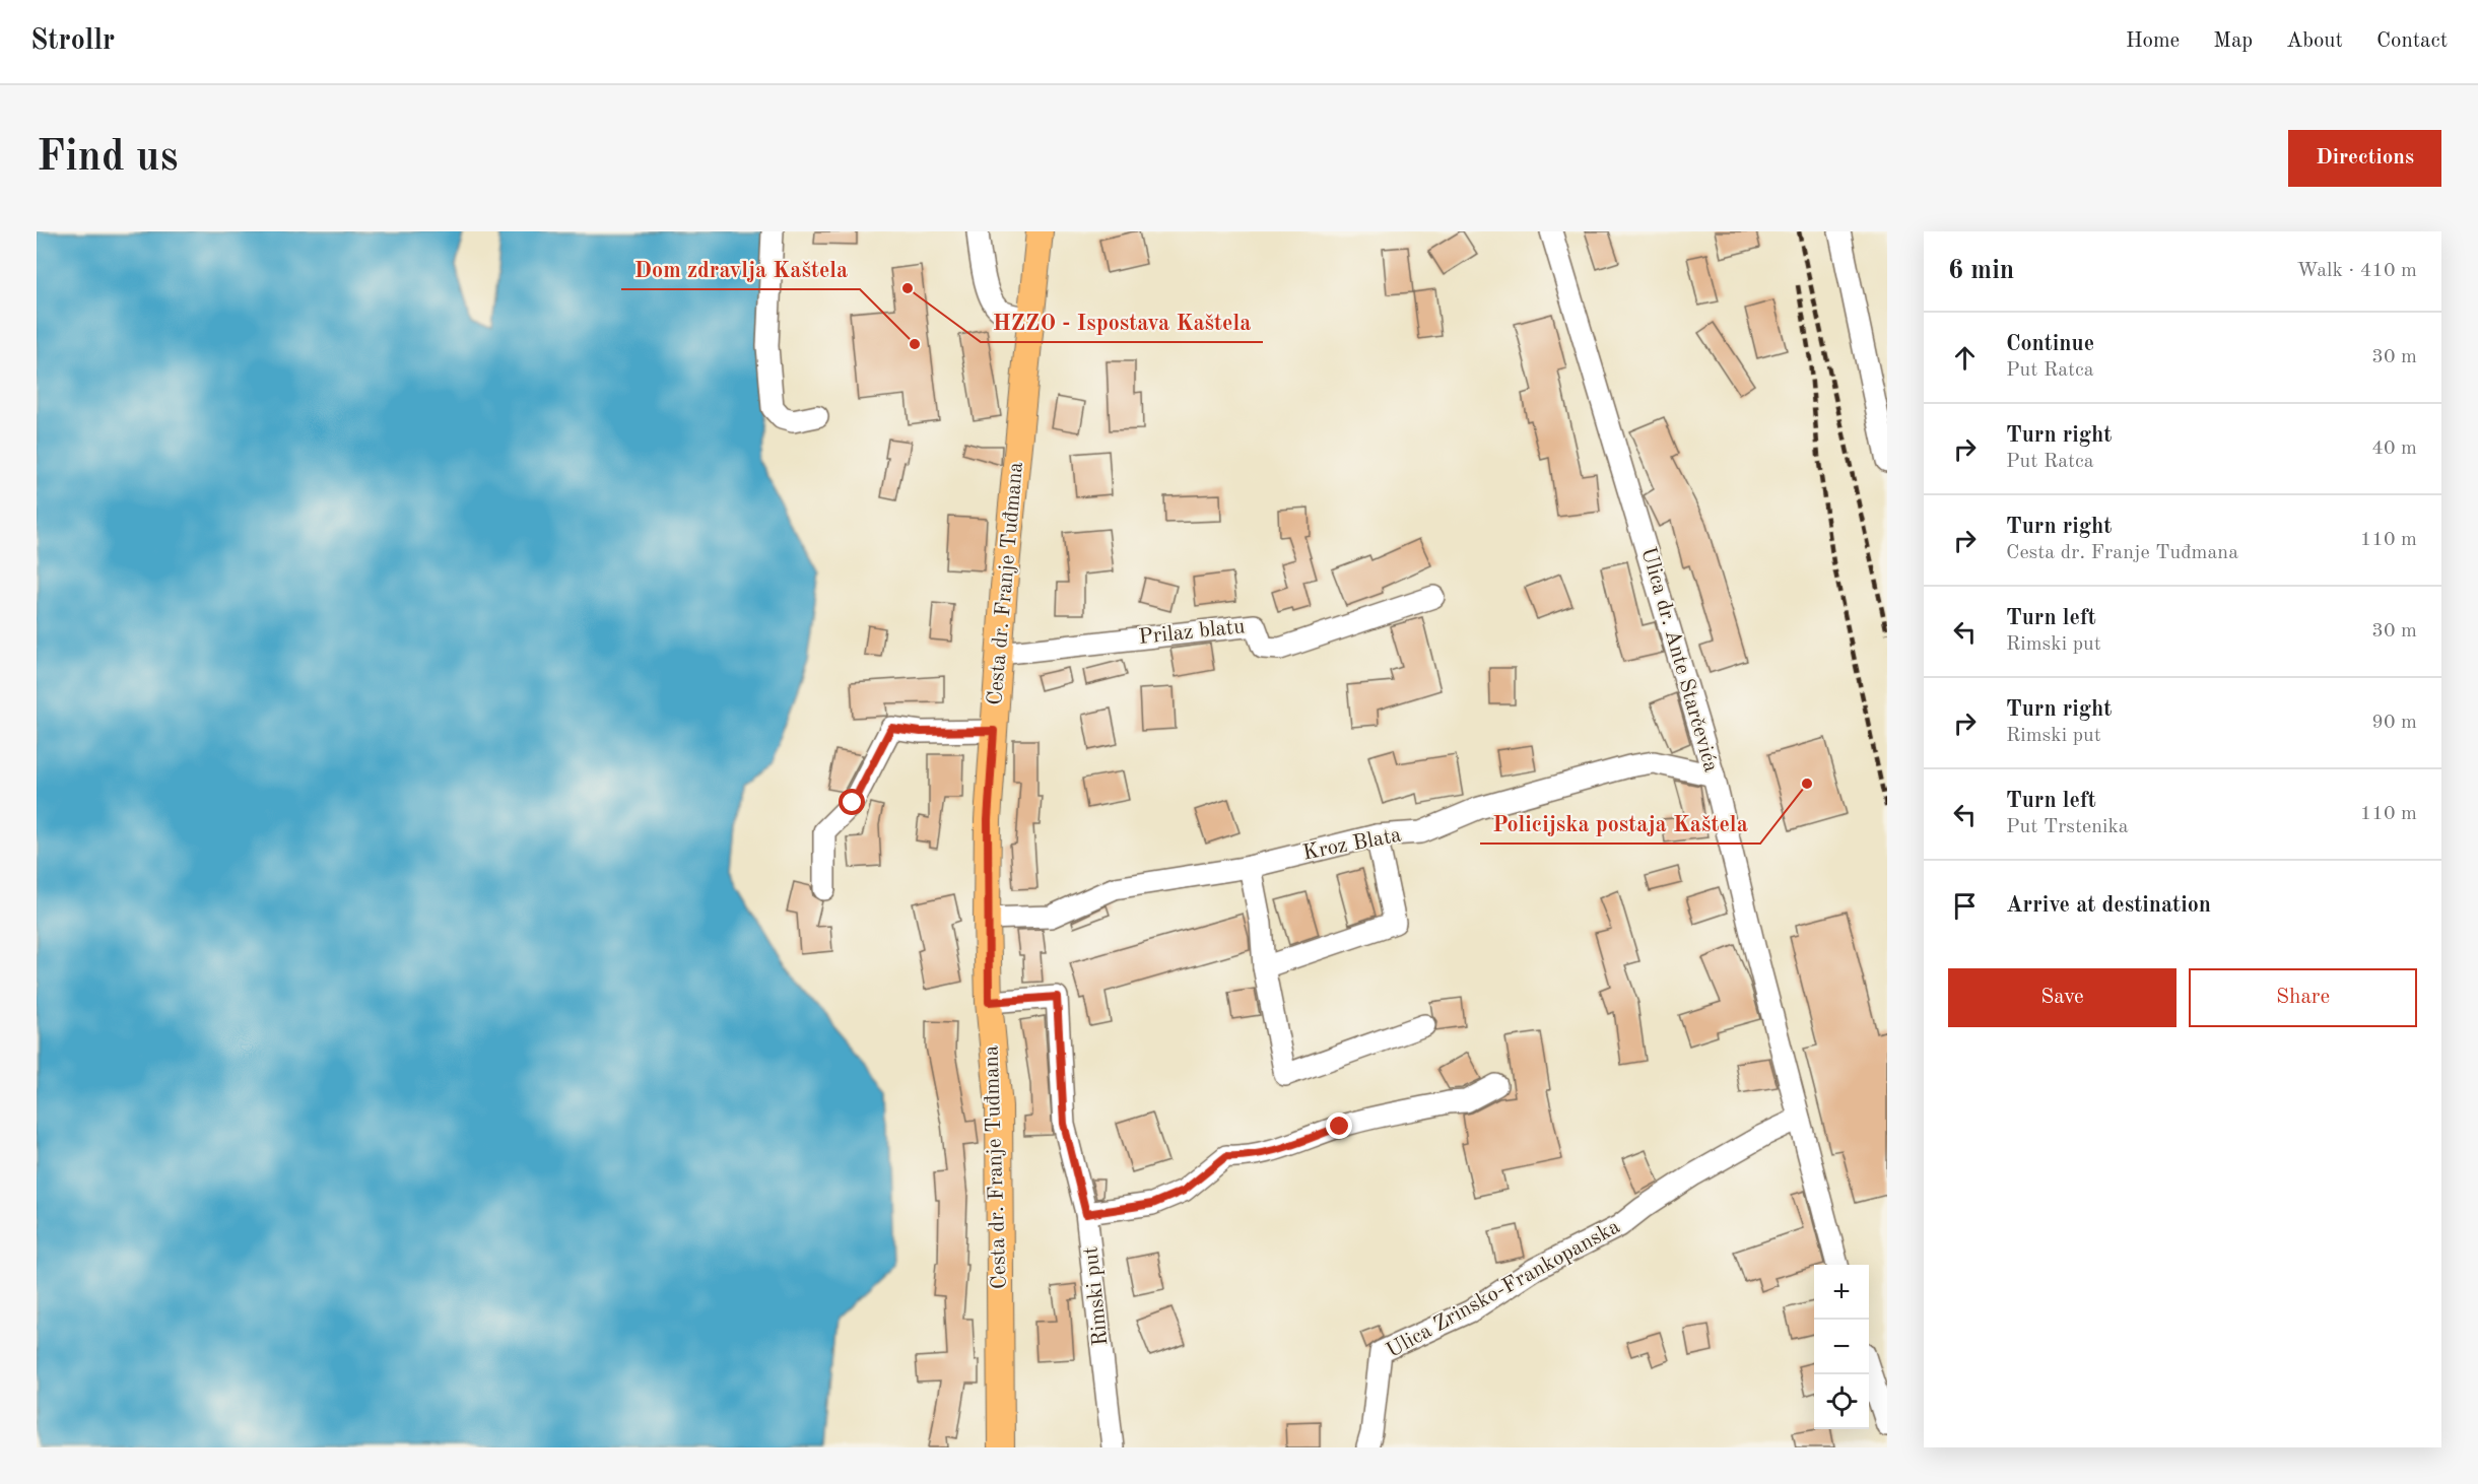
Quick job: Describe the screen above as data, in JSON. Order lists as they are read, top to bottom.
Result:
{
  "streets": {
    "main road": ["Cesta dr. Franje Tuđmana"],
    "street": [
      "Prilaz blatu",
      "Ulica dr. Ante Starčevića",
      "Kroz Blata",
      "Ulica Zrinsko-Frankopanska",
      "Rimski put"
    ]
  },
  "crossings": [
    ["Cesta dr. Franje Tuđmana", "Prilaz blatu"],
    ["Cesta dr. Franje Tuđmana", "Kroz Blata"],
    ["Cesta dr. Franje Tuđmana", "Rimski put"],
    ["Ulica dr. Ante Starčevića", "Kroz Blata"],
    ["Ulica dr. Ante Starčevića", "Ulica Zrinsko-Frankopanska"]
  ],
  "places": ["HZZO - Ispostava Kaštela", "Dom zdravlja Kaštela", "Policijska postaja Kaštela"],
  "page": {
    "header": "Strollr",
    "nav": [
      "Home",
      "Map",
      "About",
      "Contact"
    ],
    "buttons": [
      "Directions",
      ["Save", "Share"]
    ],
    "title": "Find us",
    "heading": ["6 min", "Walk · 410 m"],
    "list": [
      ["Continue", "Put Ratca", "30 m"],
      ["Turn right", "Put Ratca", "40 m"],
      ["Turn right", "Cesta dr. Franje Tuđmana", "110 m"],
      ["Turn left", "Rimski put", "30 m"],
      ["Turn right", "Rimski put", "90 m"],
      ["Turn left", "Put Trstenika", "110 m"],
      "Arrive at destination"
    ],
    "map_buttons": ["+", "−"]
  }
}
